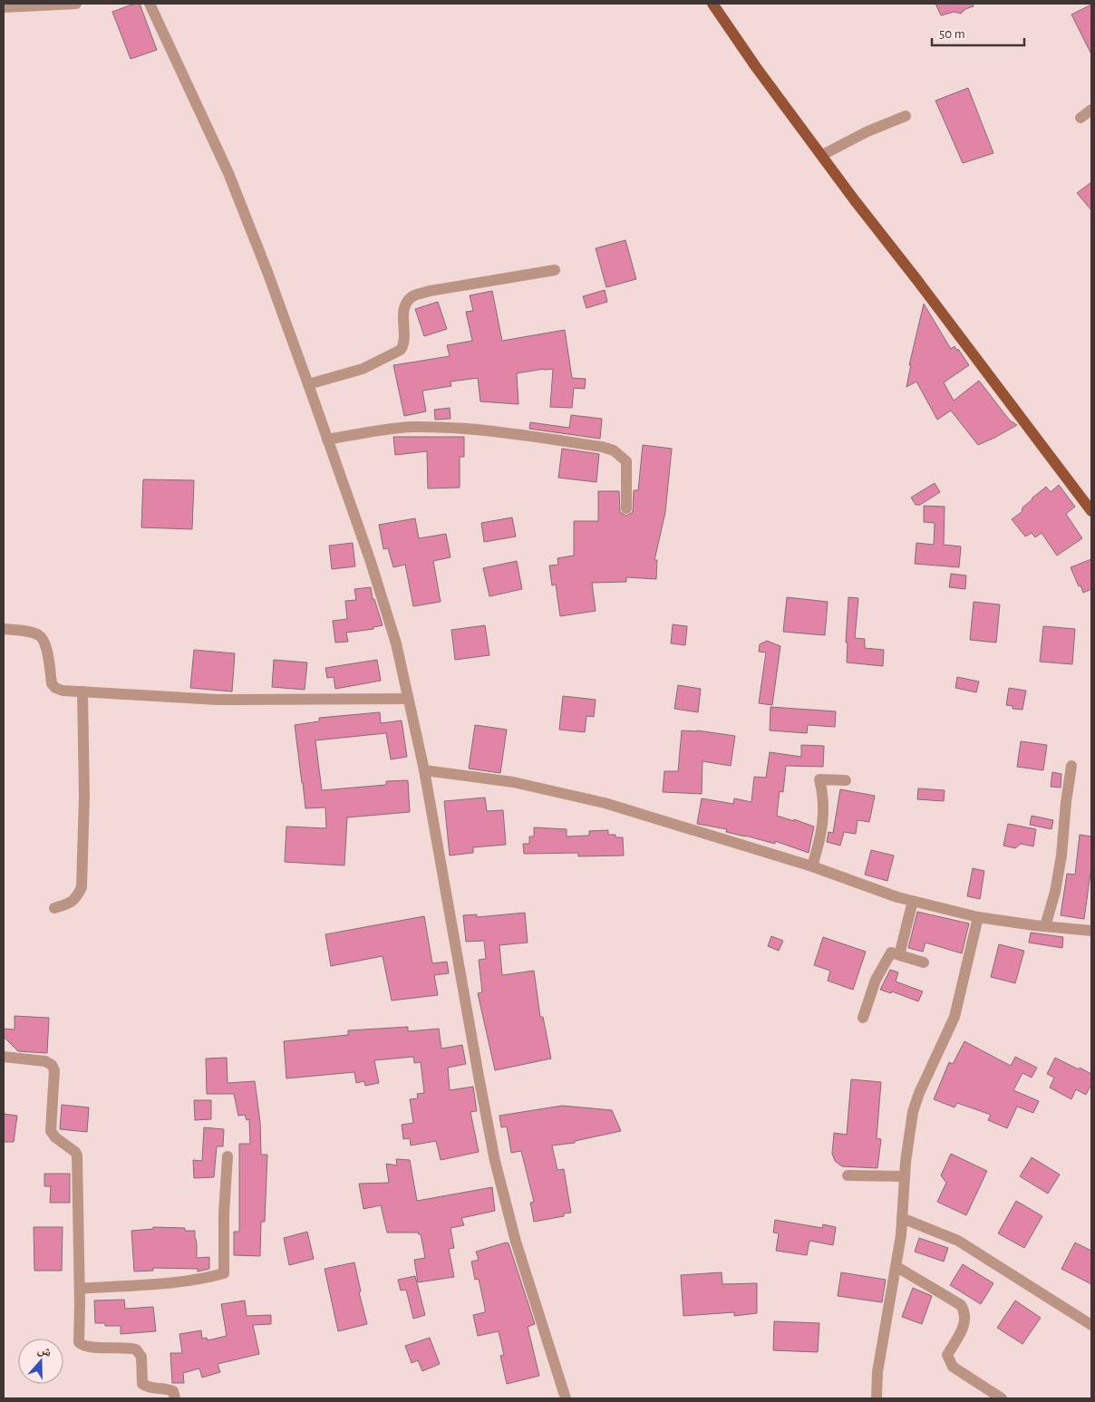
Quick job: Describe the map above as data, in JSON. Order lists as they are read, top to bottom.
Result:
{
  "scale_bar": "50 m",
  "north": "top"
}
